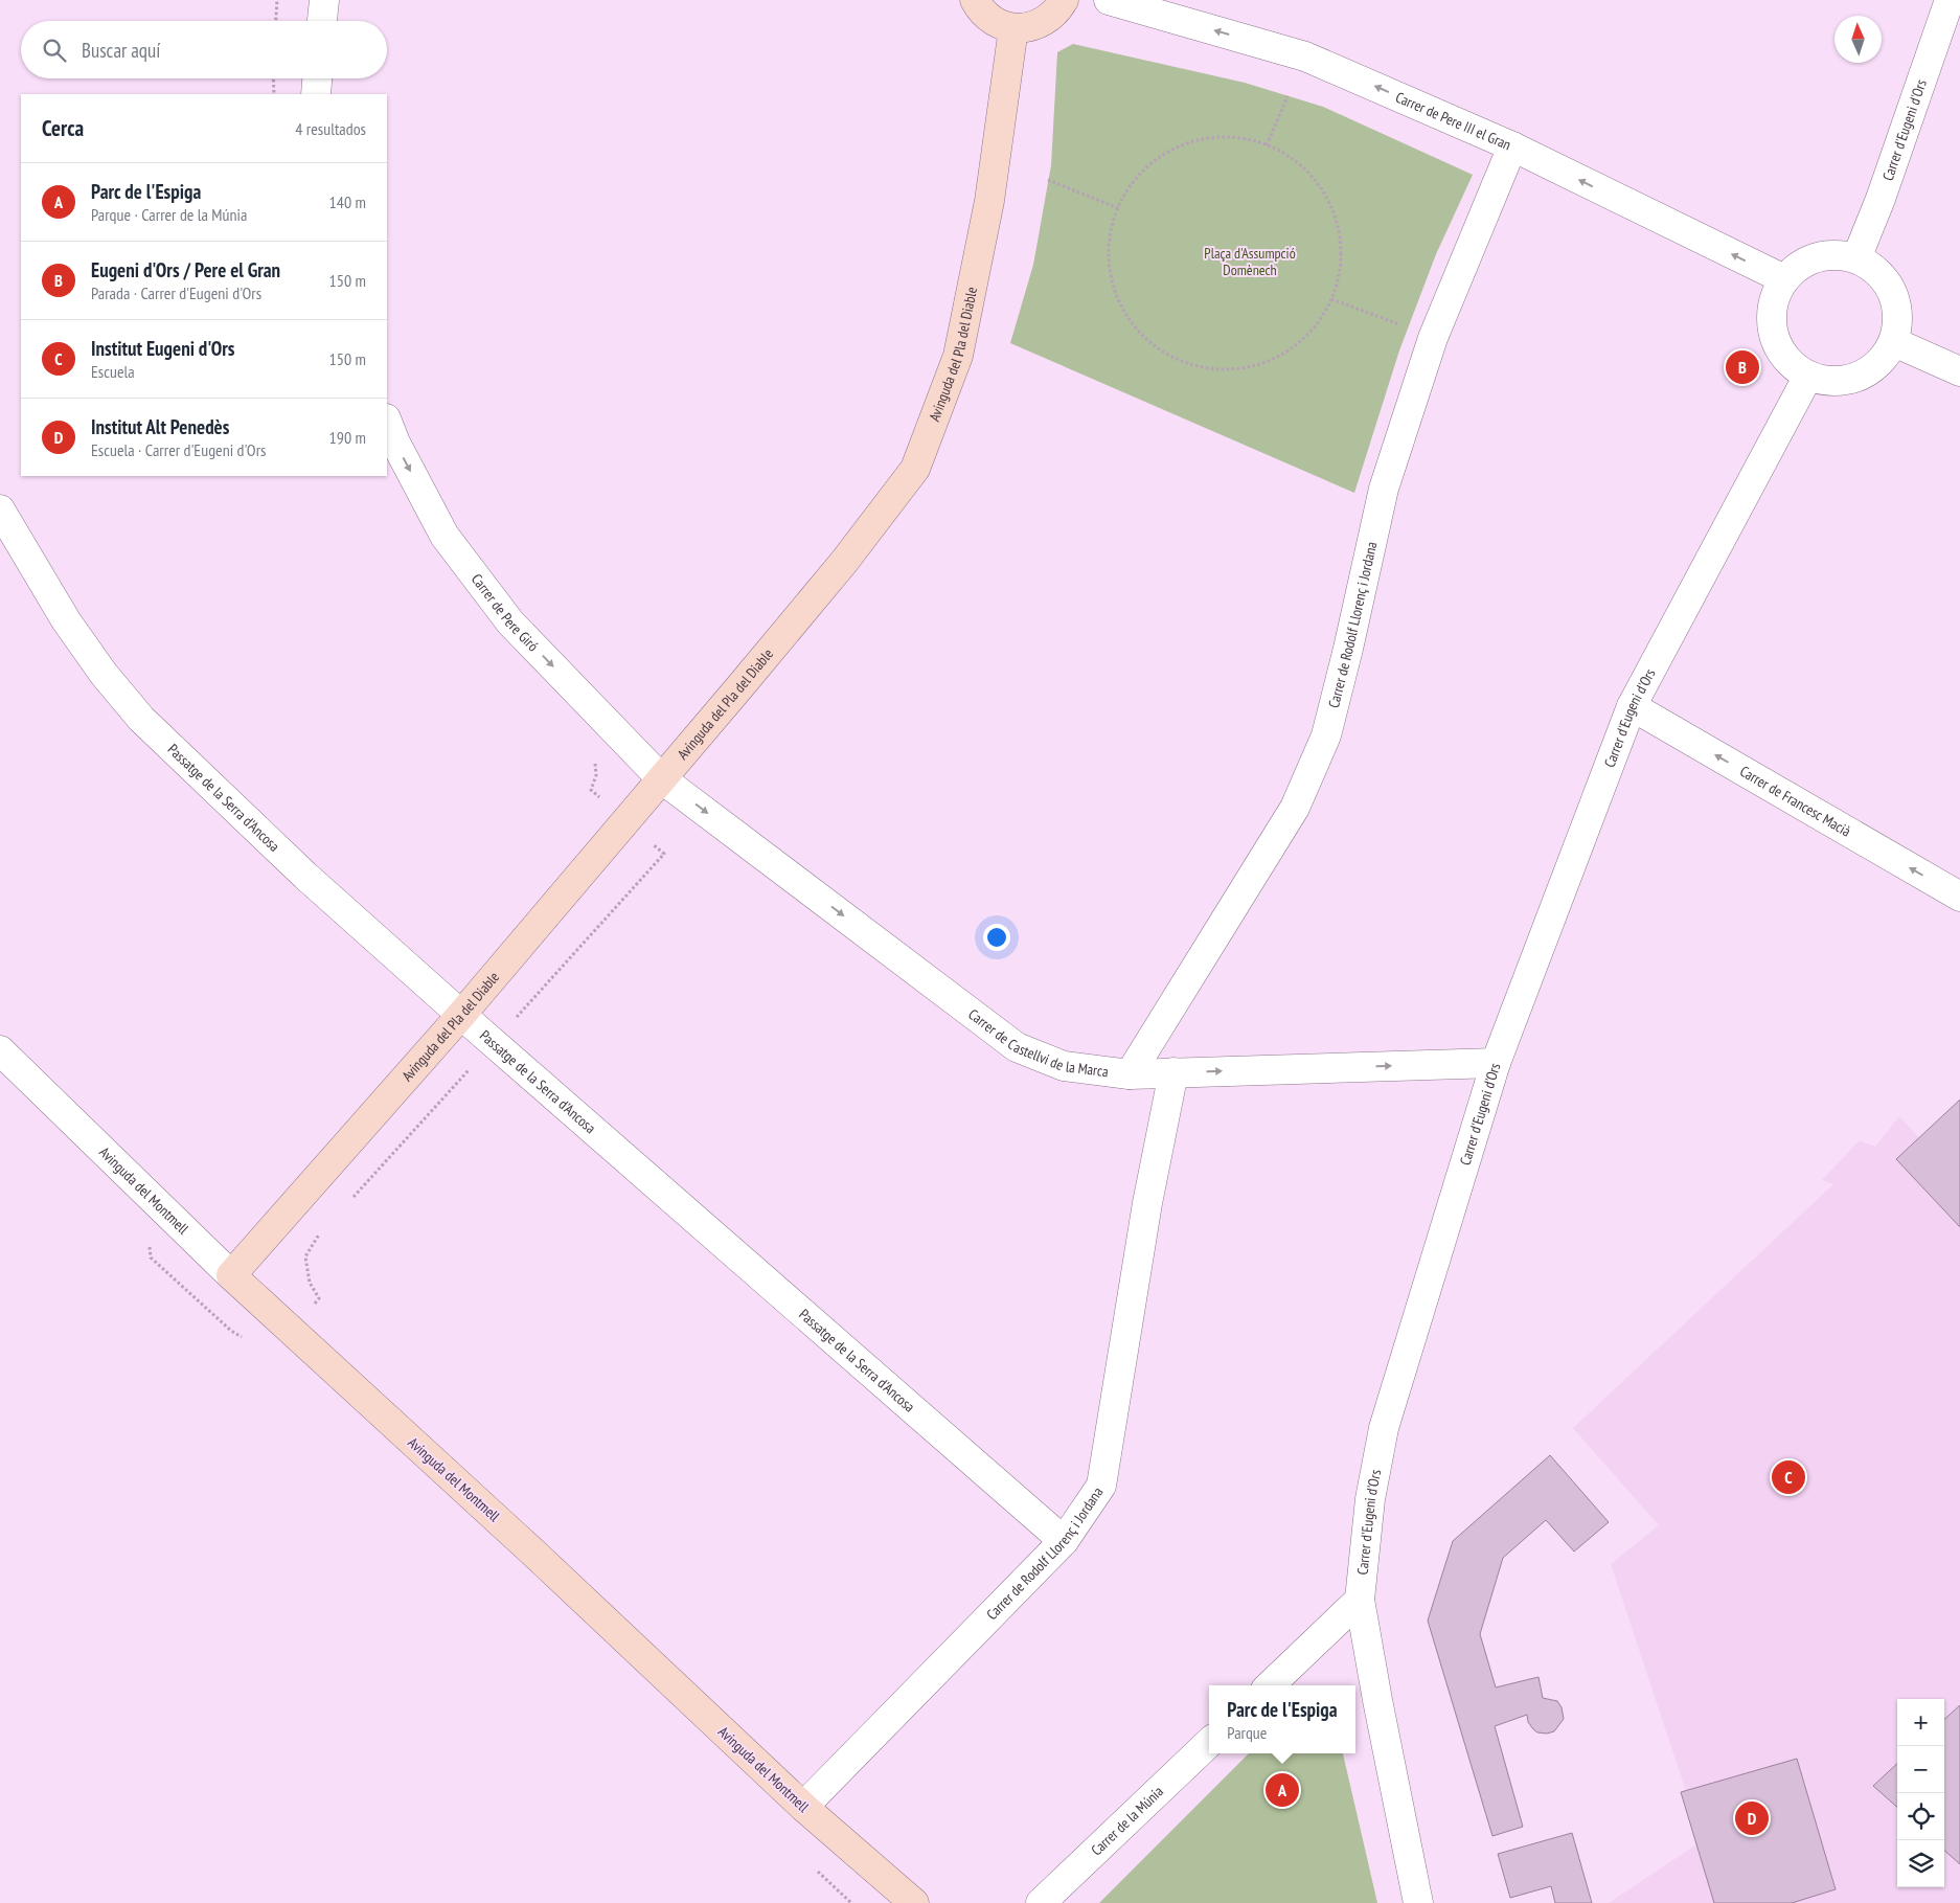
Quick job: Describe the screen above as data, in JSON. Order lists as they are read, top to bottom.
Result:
{
  "streets": {
    "street": [
      "Carrer de Pere III el Gran",
      "Carrer d'Eugeni d'Ors",
      "Avinguda del Pla del Diable",
      "Carrer de Pere Giró",
      "Carrer de Rodolf Llorenç i Jordana",
      "Passatge de la Serra d'Ancosa",
      "Carrer de Francesc Macià",
      "Carrer de Castellvi de la Marca",
      "Avinguda del Montmell",
      "Carrer de la Múnia"
    ]
  },
  "crossings": [
    ["Carrer de Pere III el Gran", "Carrer d'Eugeni d'Ors"],
    ["Carrer de Pere III el Gran", "Carrer de Rodolf Llorenç i Jordana"],
    ["Carrer d'Eugeni d'Ors", "Carrer de Francesc Macià"],
    ["Carrer d'Eugeni d'Ors", "Carrer de Castellvi de la Marca"],
    ["Avinguda del Pla del Diable", "Carrer de Pere Giró"],
    ["Avinguda del Pla del Diable", "Passatge de la Serra d'Ancosa"],
    ["Avinguda del Pla del Diable", "Carrer de Castellvi de la Marca"],
    ["Avinguda del Pla del Diable", "Avinguda del Montmell"],
    ["Carrer de Pere Giró", "Carrer de Castellvi de la Marca"],
    ["Carrer de Rodolf Llorenç i Jordana", "Passatge de la Serra d'Ancosa"],
    ["Carrer de Rodolf Llorenç i Jordana", "Carrer de Castellvi de la Marca"],
    ["Carrer de Rodolf Llorenç i Jordana", "Avinguda del Montmell"]
  ],
  "one_way": [
    "Carrer de Pere III el Gran",
    "Carrer de Pere Giró",
    "Carrer de Francesc Macià",
    "Carrer de Castellvi de la Marca"
  ],
  "parks": ["Plaça d'Assumpció Domènech"],
  "north": "top",
  "page": {
    "search": "Buscar aquí",
    "heading": ["Cerca", "4 resultados"],
    "list": [
      {
        "mark": "A",
        "name": "Parc de l'Espiga",
        "note": "Parque · Carrer de la Múnia",
        "value": "140 m"
      },
      {
        "mark": "B",
        "name": "Eugeni d'Ors / Pere el Gran",
        "note": "Parada · Carrer d'Eugeni d'Ors",
        "value": "150 m"
      },
      {
        "mark": "C",
        "name": "Institut Eugeni d'Ors",
        "note": "Escuela",
        "value": "150 m"
      },
      {
        "mark": "D",
        "name": "Institut Alt Penedès",
        "note": "Escuela · Carrer d'Eugeni d'Ors",
        "value": "190 m"
      }
    ],
    "pins": [
      "B",
      "C",
      "A",
      "D"
    ],
    "popup": ["Parc de l'Espiga", "Parque"],
    "map_buttons": ["+", "−"]
  }
}
